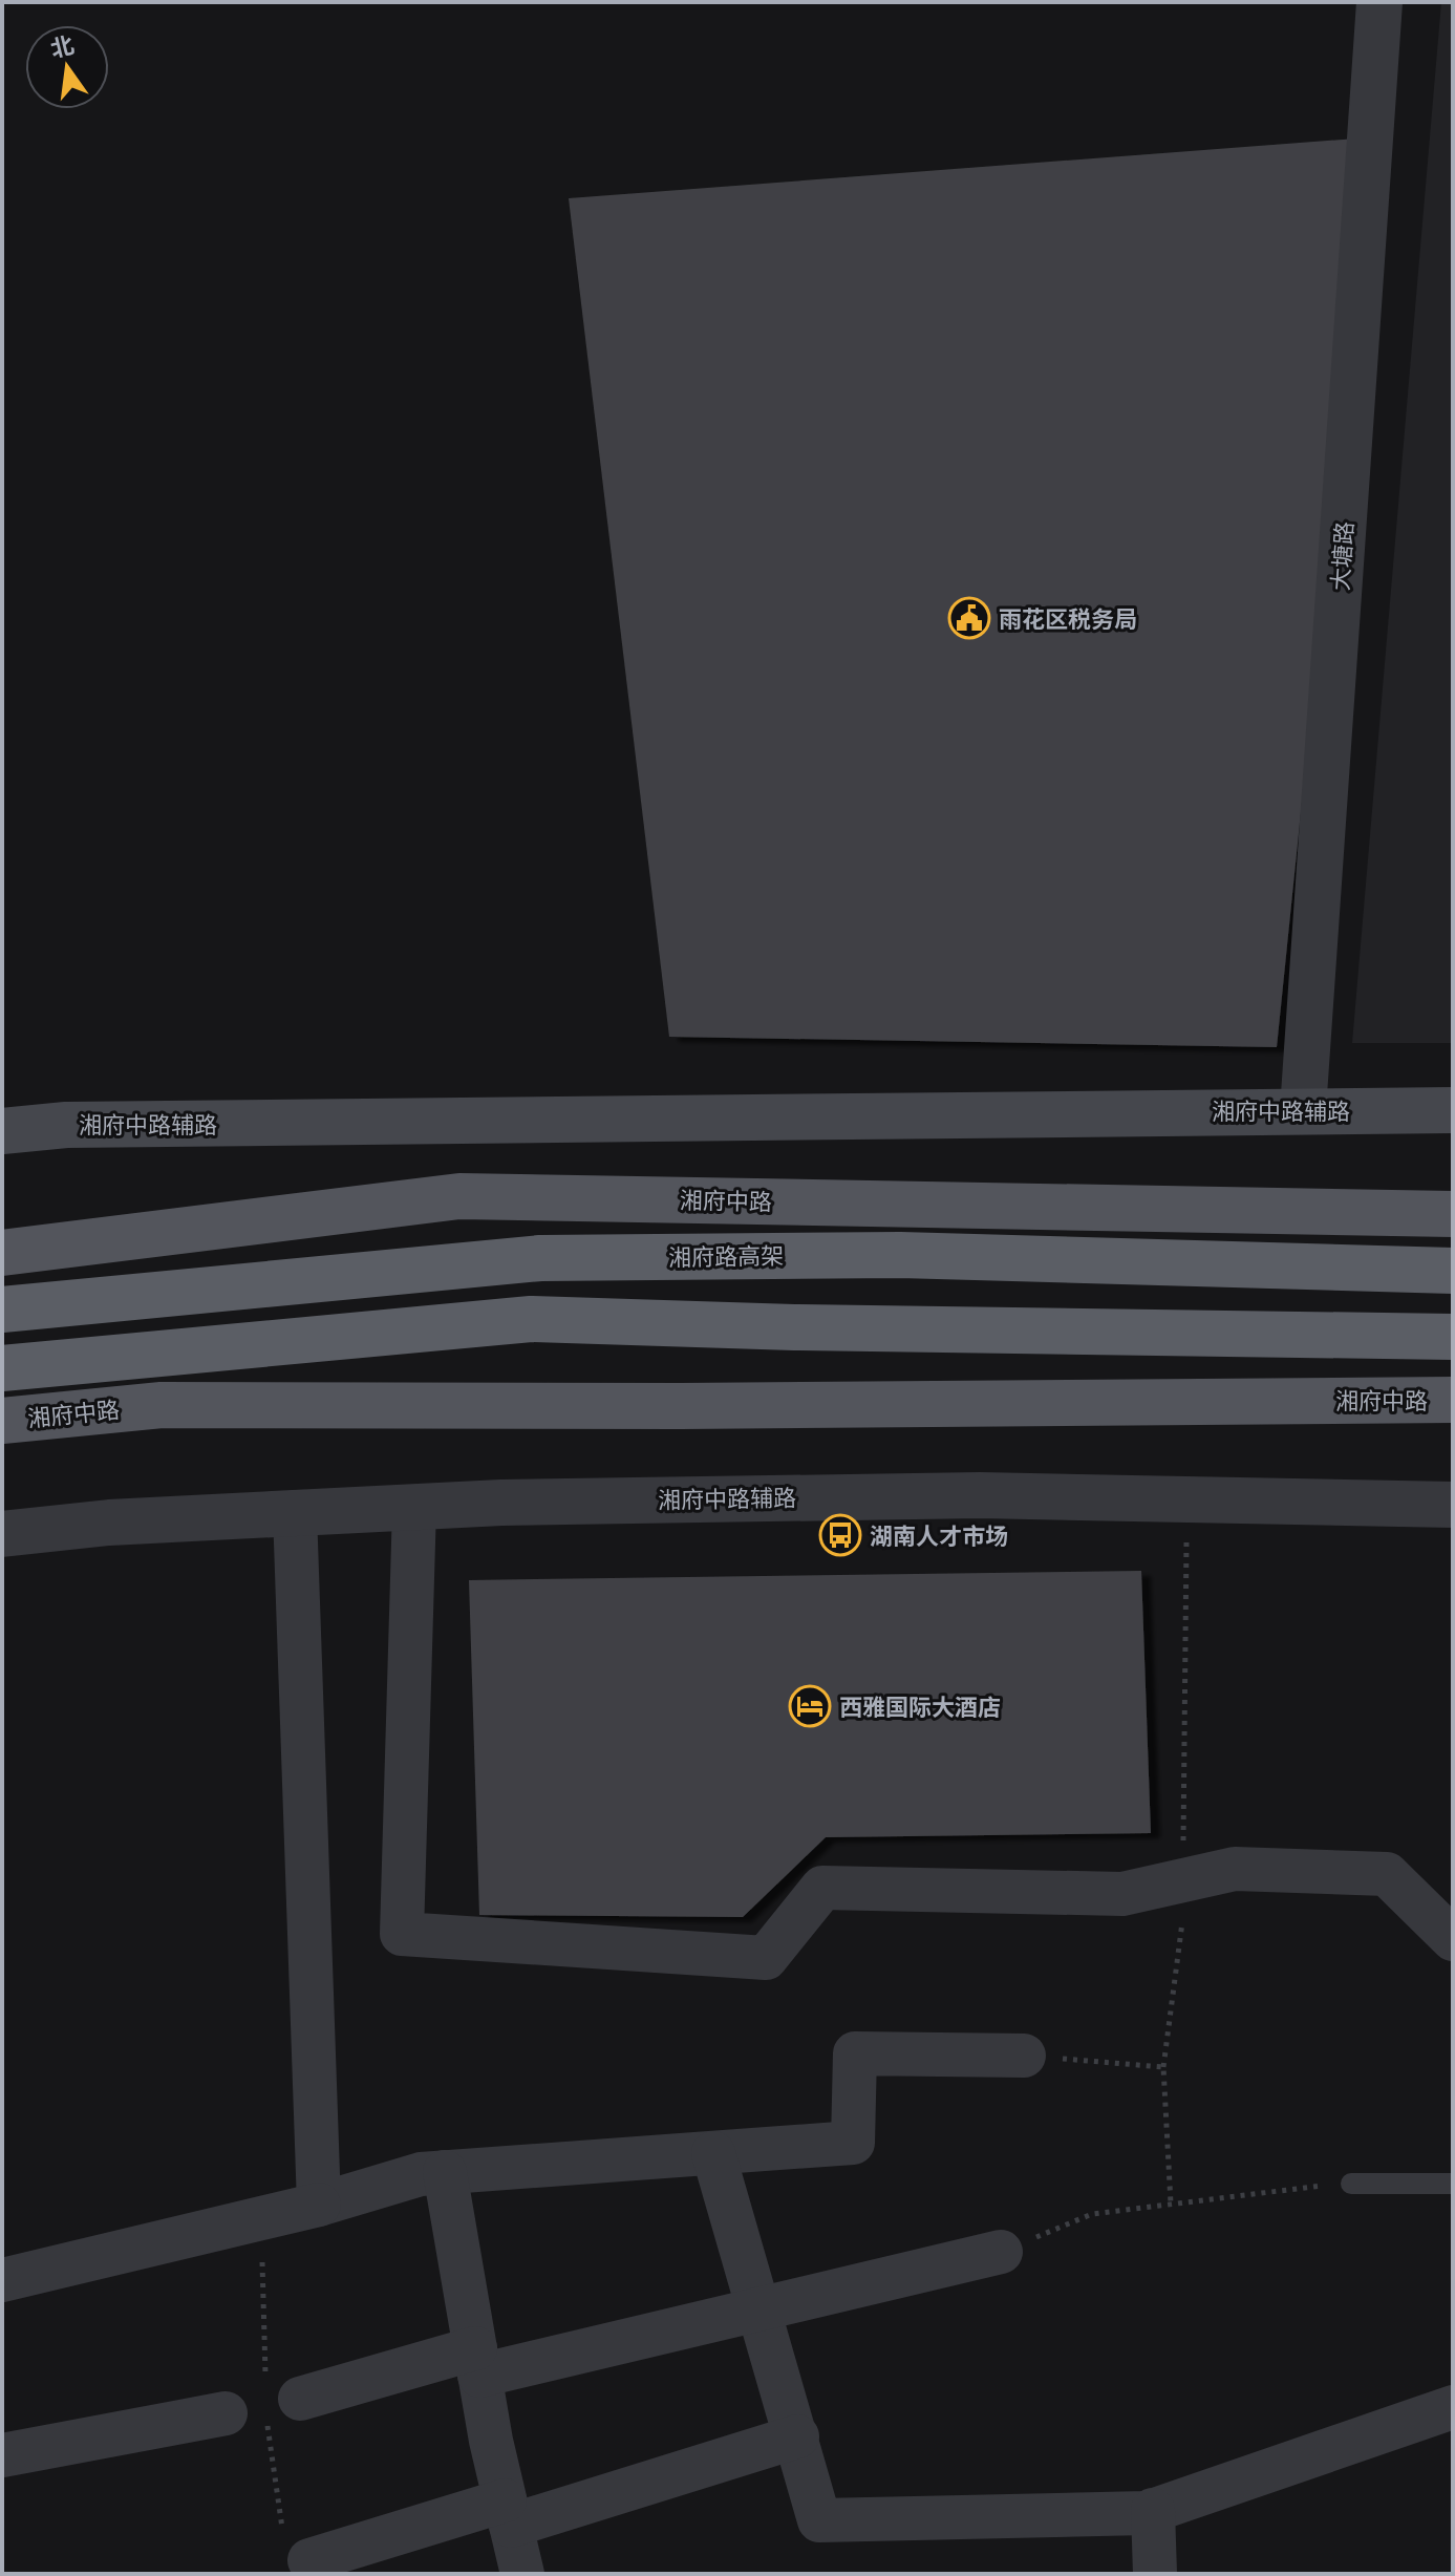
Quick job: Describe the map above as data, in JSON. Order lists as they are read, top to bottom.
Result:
{
  "streets": {
    "highway": ["湘府路高架"],
    "main road": ["湘府中路辅路", "湘府中路"],
    "street": ["大塘路"]
  },
  "crossings": [
    ["大塘路", "湘府中路辅路"]
  ],
  "places": {
    "public building": ["雨花区税务局"],
    "bus stop": ["湖南人才市场"],
    "hotel": ["西雅国际大酒店"]
  },
  "north": "top"
}
